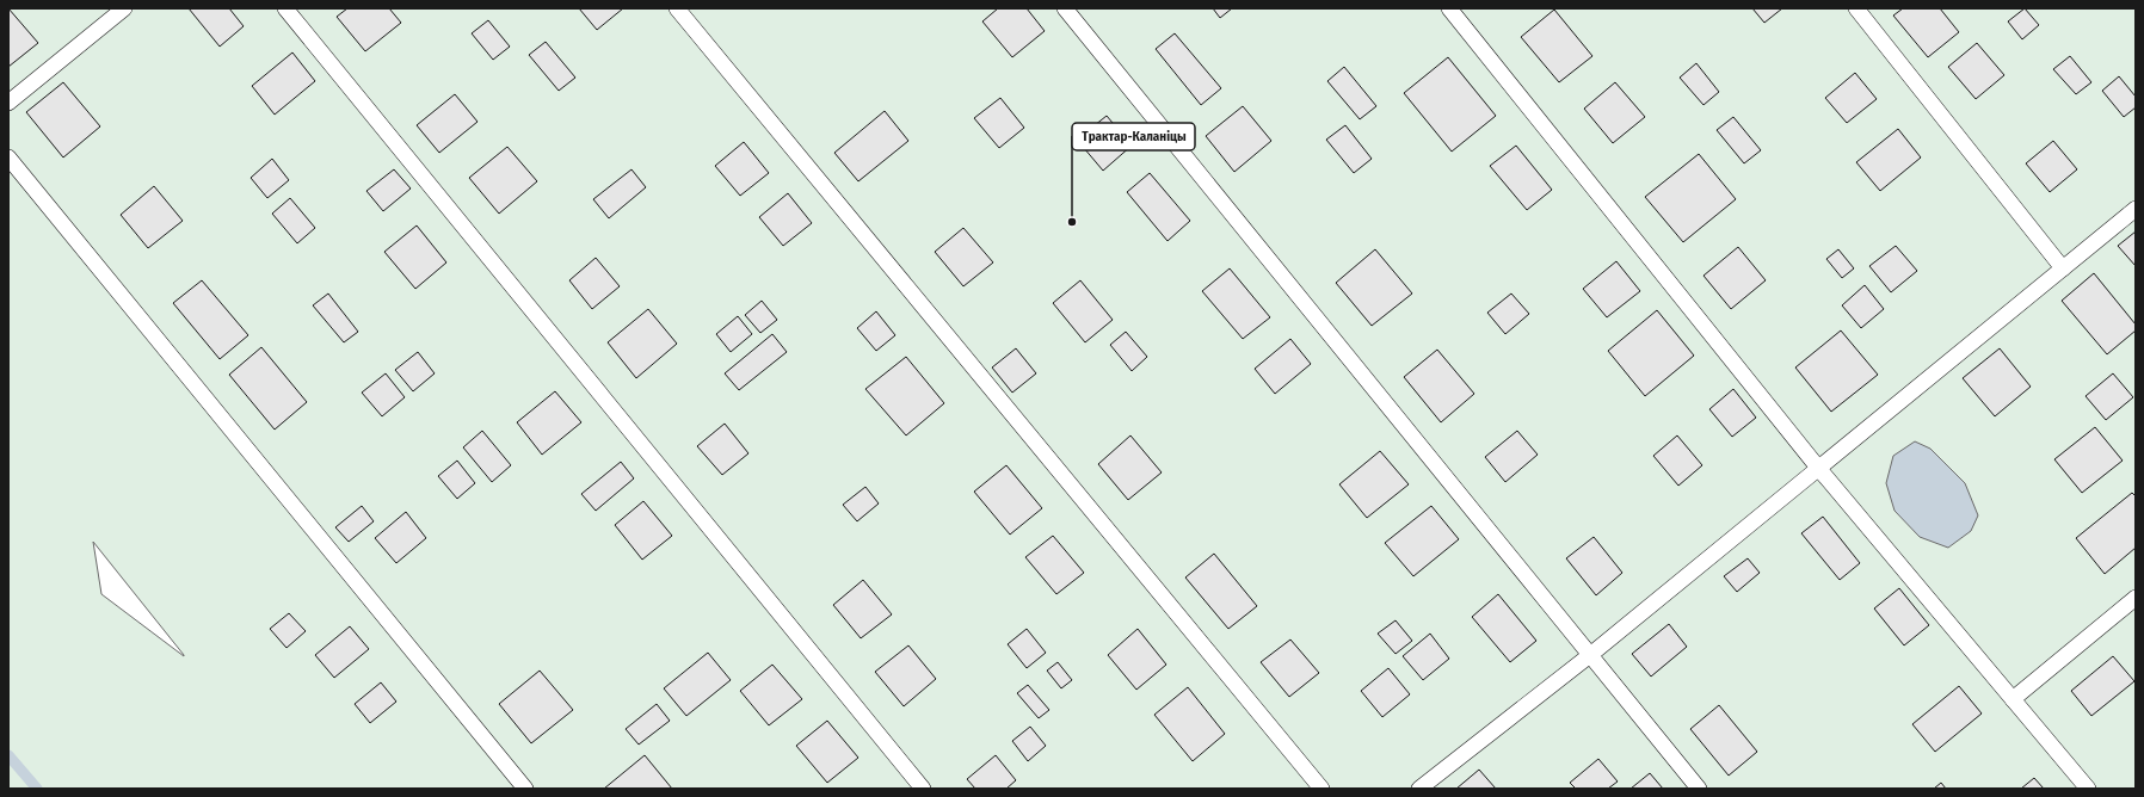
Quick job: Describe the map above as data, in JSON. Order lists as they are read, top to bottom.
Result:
{
  "places": ["Трактар-Каланіцы"]
}
